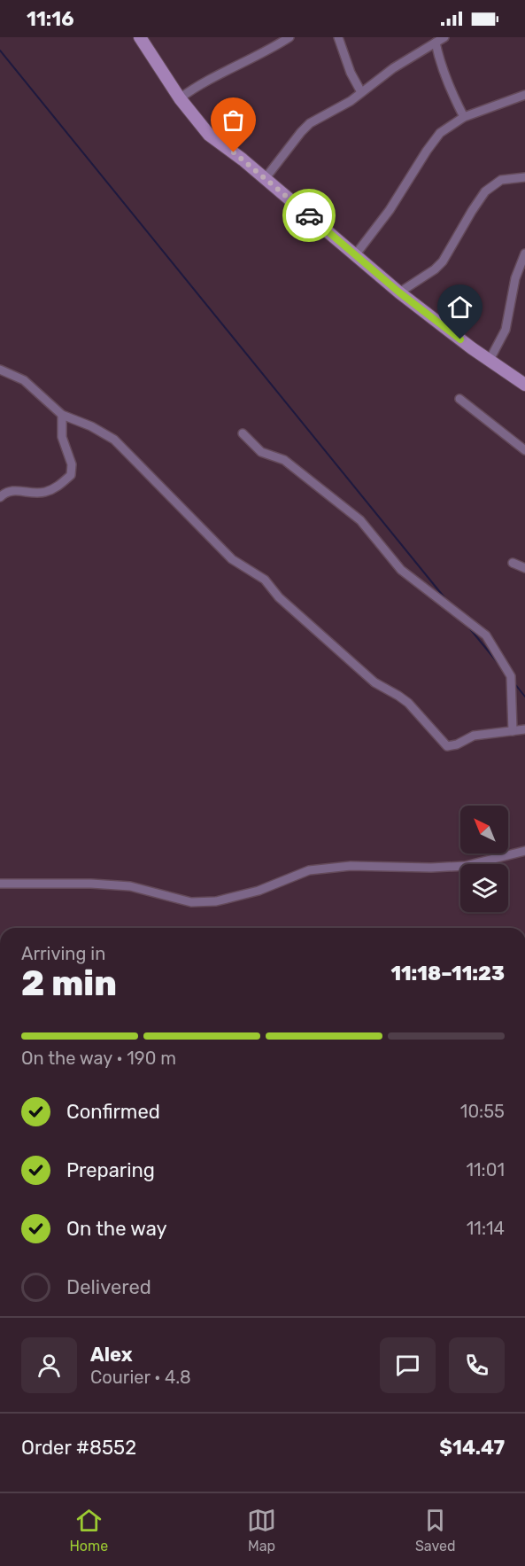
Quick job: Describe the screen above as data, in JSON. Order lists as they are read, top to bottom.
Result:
{
  "north": "top left",
  "page": {
    "status": "11:16",
    "heading": ["2 min", "Arriving in", "11:18–11:23"],
    "panel": [
      "Alex",
      "Courier · 4.8",
      "Order #8552",
      "$14.47"
    ],
    "bar": "On the way · 190 m",
    "list": [
      ["Confirmed", "10:55"],
      ["Preparing", "11:01"],
      ["On the way", "11:14"],
      "Delivered"
    ],
    "tabs": ["Home", "Map", "Saved"]
  }
}
